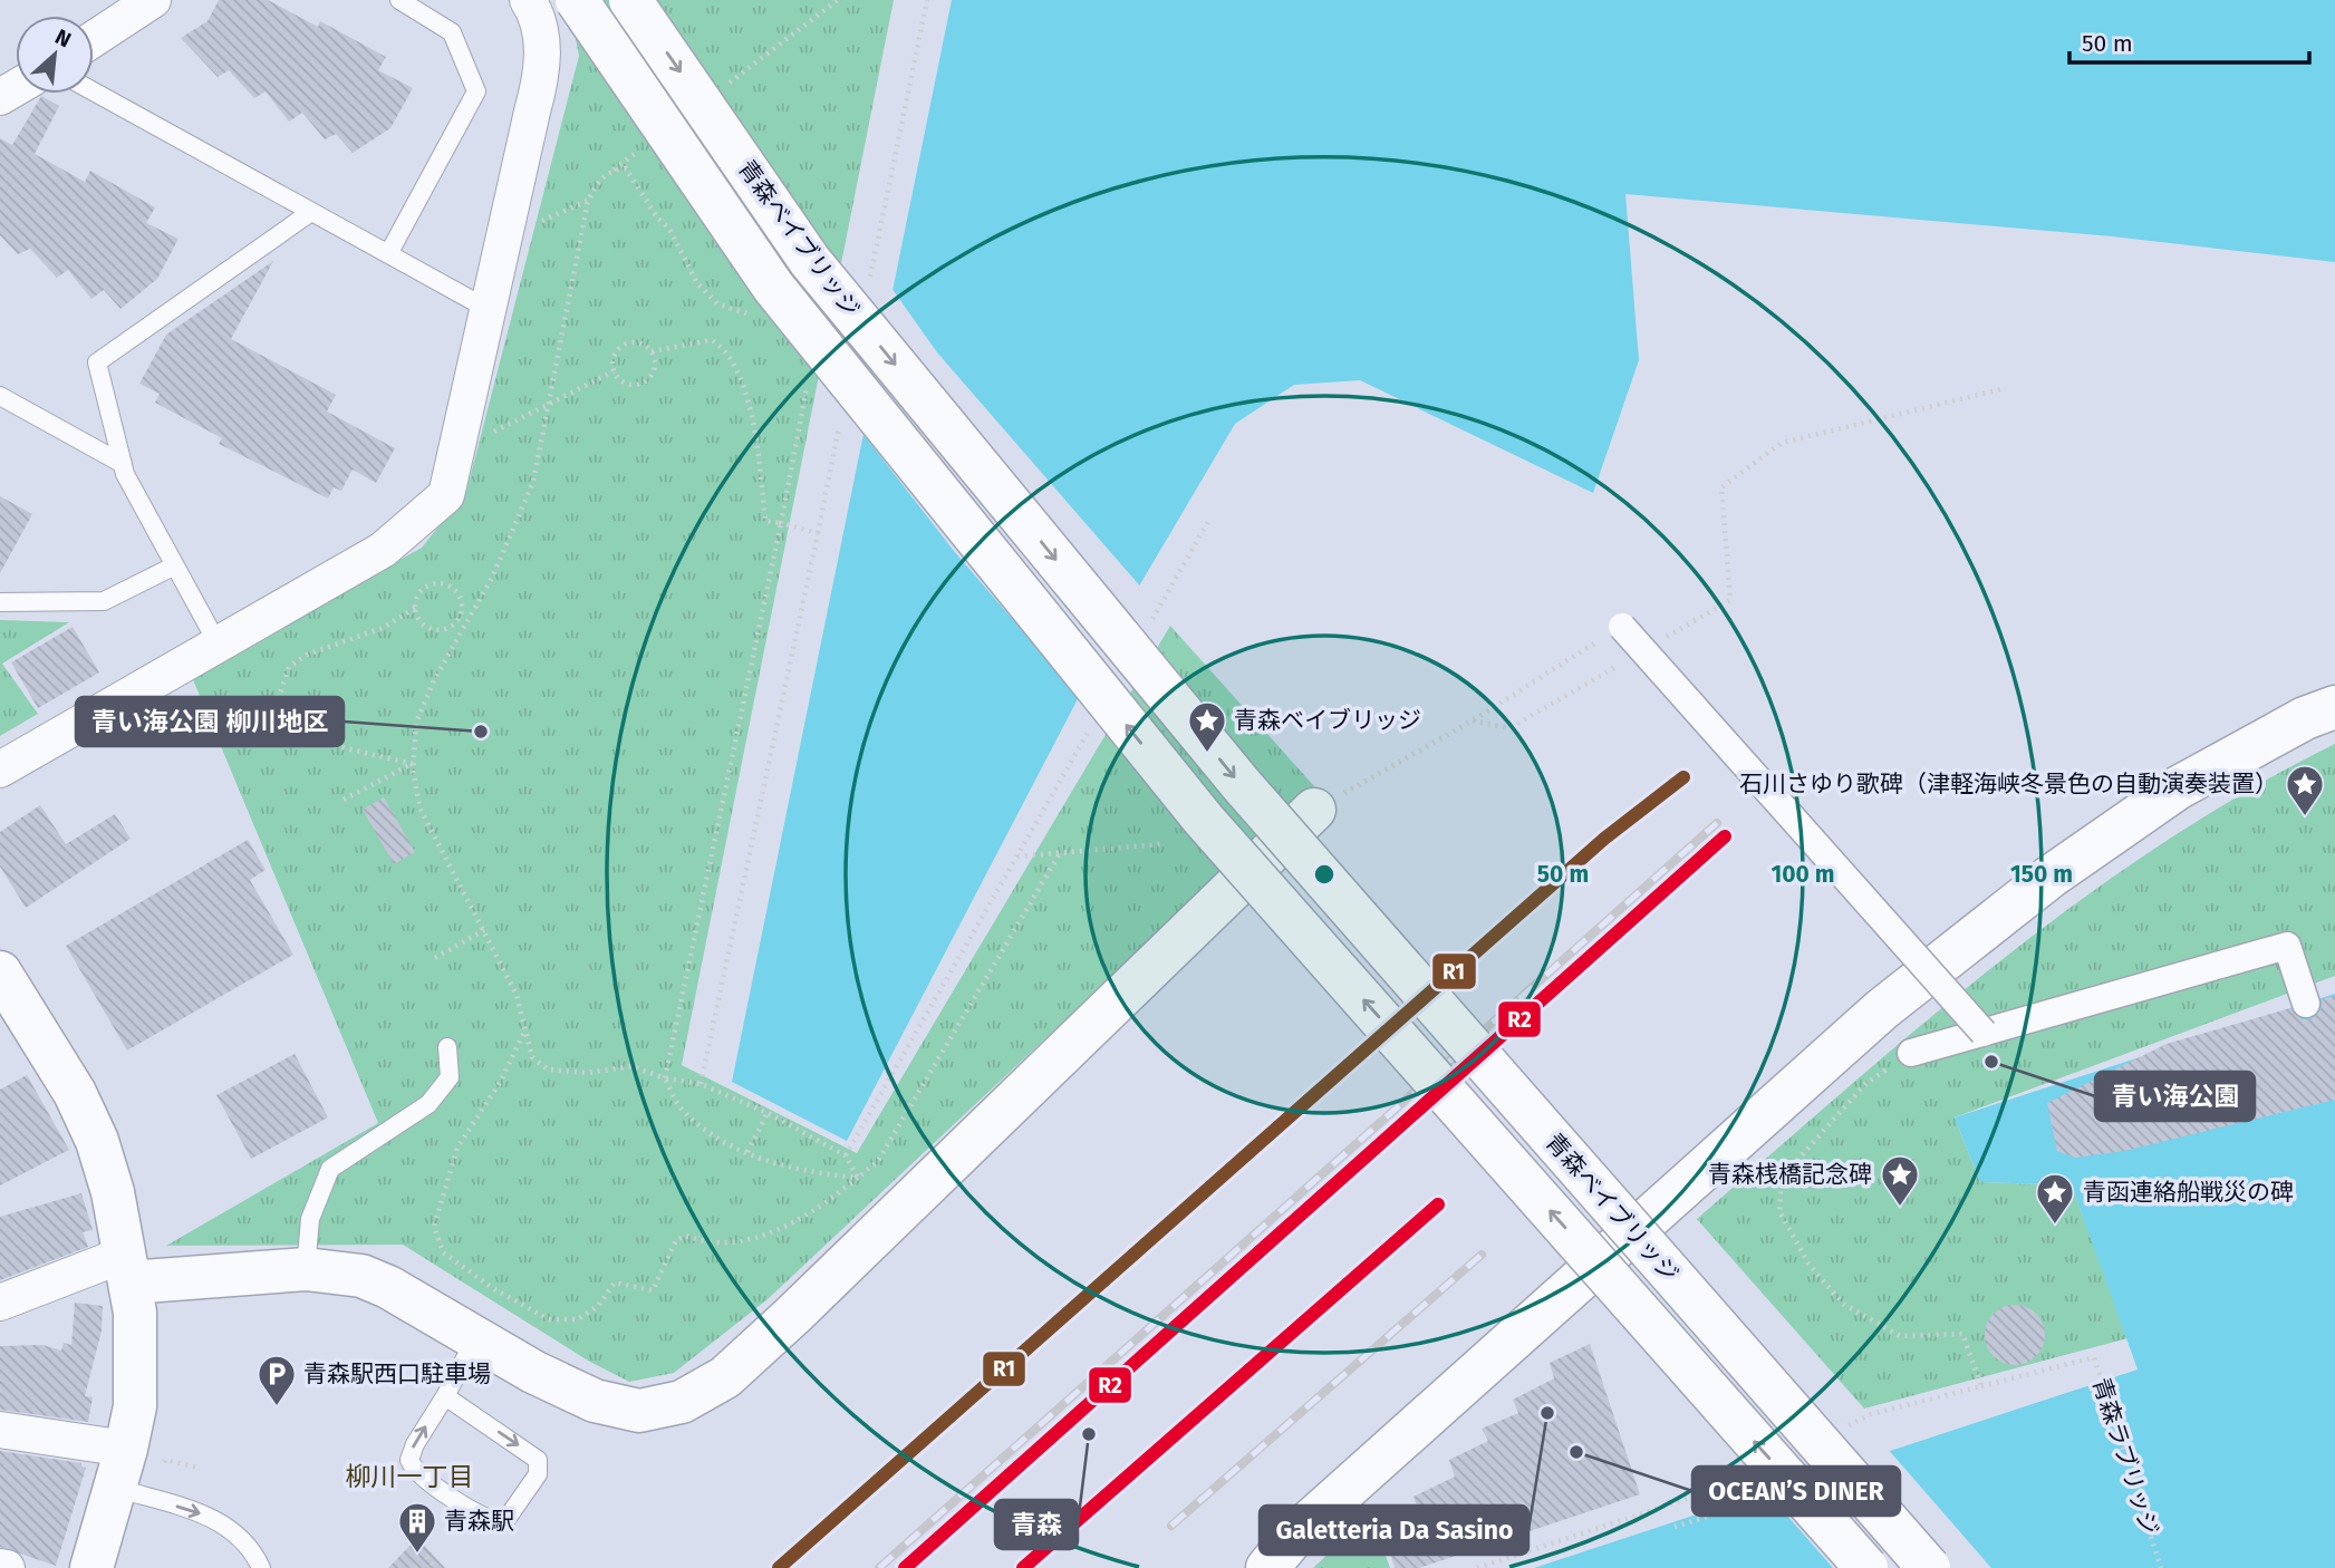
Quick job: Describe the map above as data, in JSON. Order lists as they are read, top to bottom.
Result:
{
  "streets": {
    "street": ["青森ベイブリッジ"],
    "path": ["青森ラブリッジ"]
  },
  "districts": ["柳川一丁目"],
  "places": {
    "other": [
      "青い海公園 柳川地区",
      "青い海公園",
      "Galetteria Da Sasino",
      "青森",
      "OCEAN’S DINER"
    ],
    "place": [
      "青森ベイブリッジ",
      "石川さゆり歌碑（津軽海峡冬景色の自動演奏装置）",
      "青森桟橋記念碑",
      "青函連絡船戦災の碑"
    ],
    "parking": ["青森駅西口駐車場"],
    "building": ["青森駅"]
  },
  "lines": ["transit line R1", "transit line R2"],
  "scale_bar": "50 m",
  "north": "top right",
  "rings": ["50 m", "100 m", "150 m"]
}
